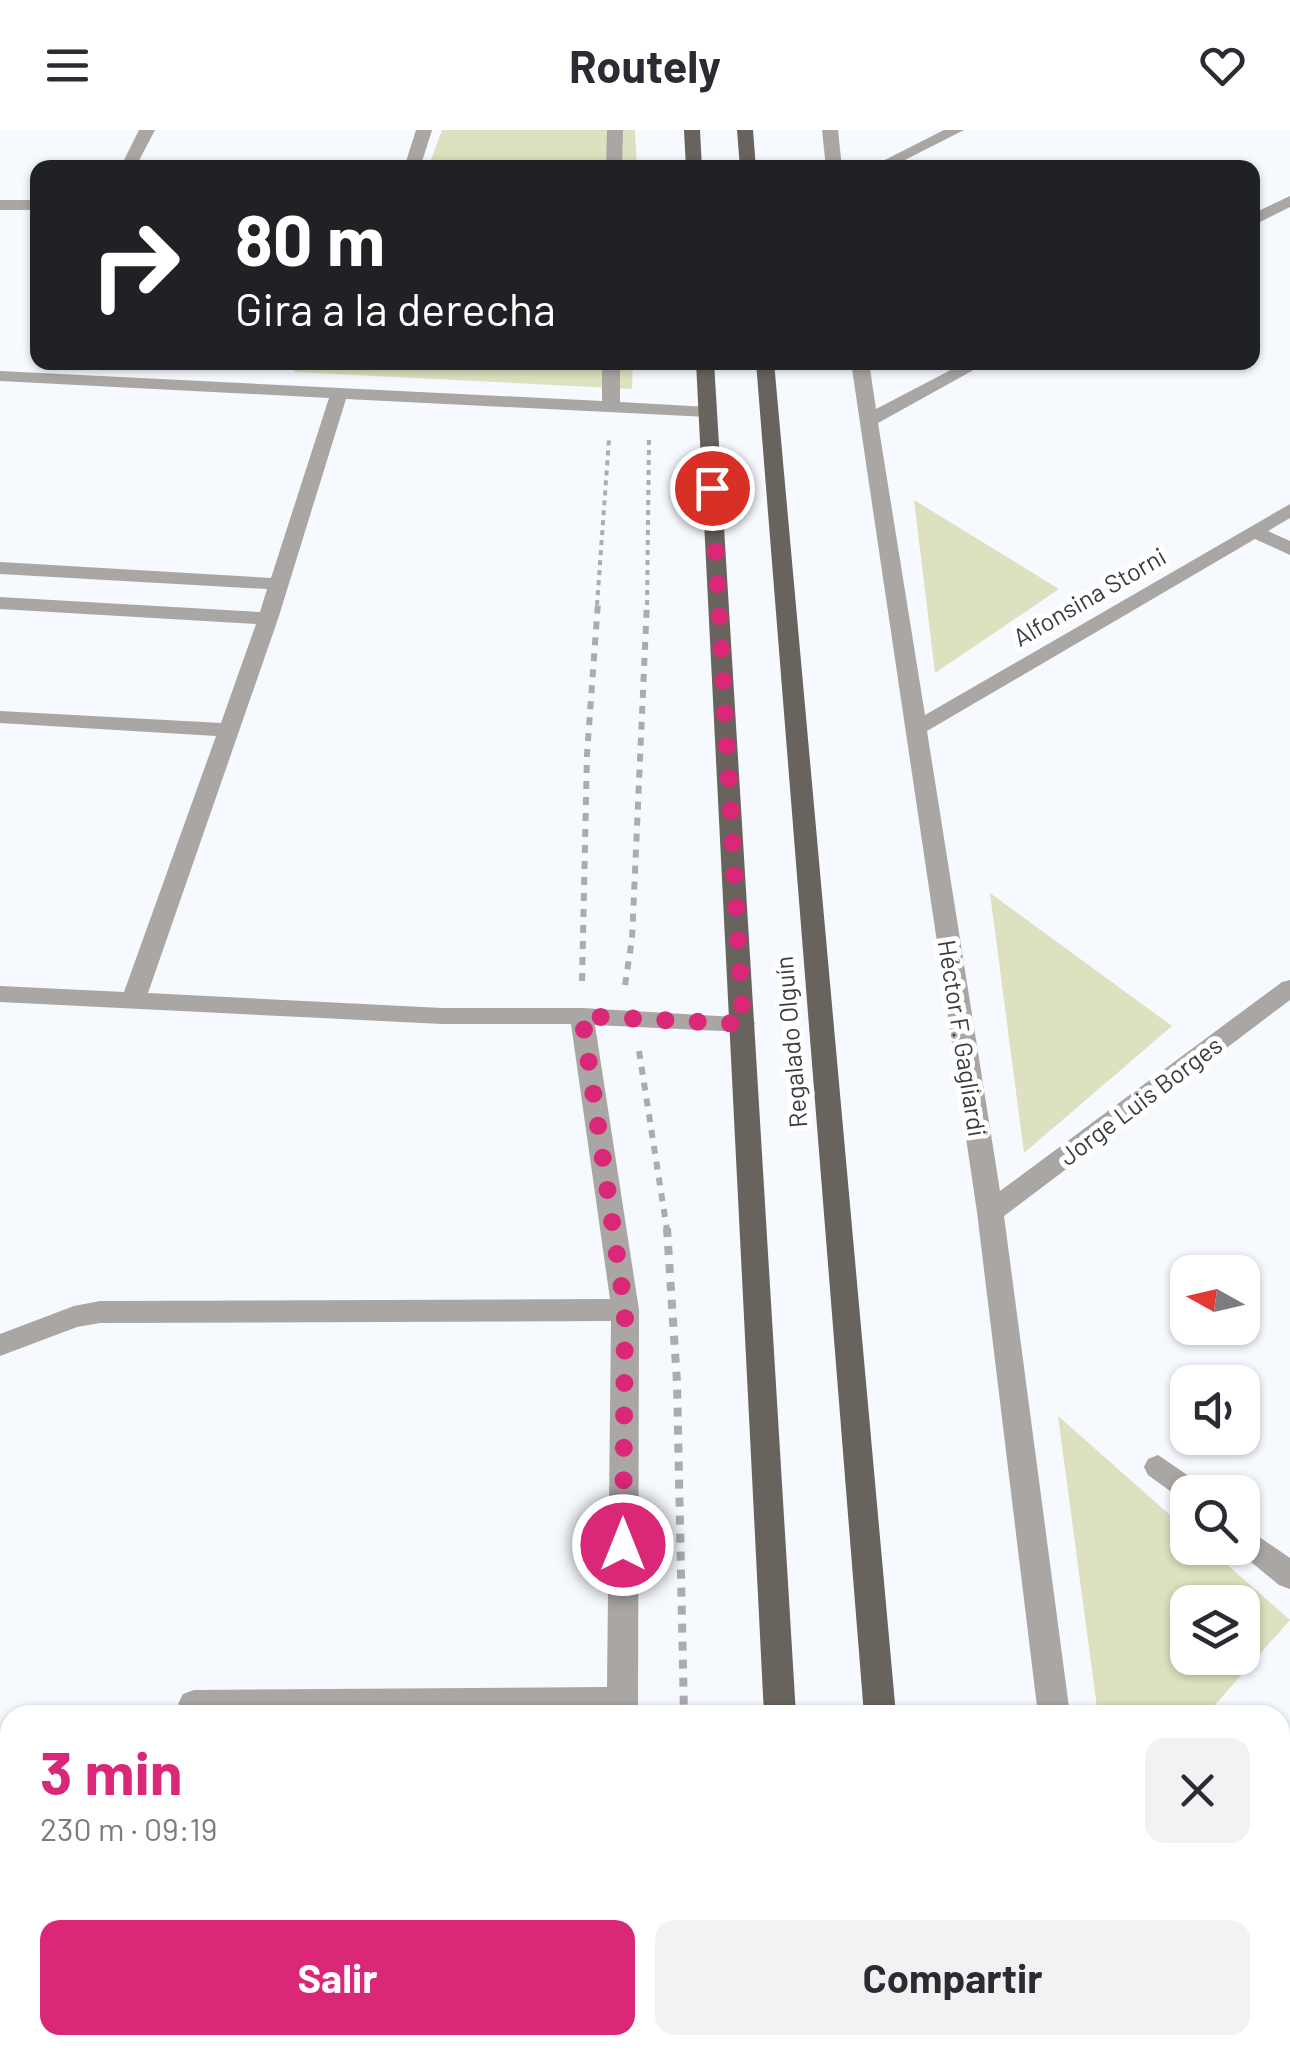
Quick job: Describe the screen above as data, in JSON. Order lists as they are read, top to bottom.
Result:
{
  "streets": {
    "main road": ["Regalado Olguín"],
    "street": ["Alfonsina Storni", "Héctor F. Gagliardi", "Jorge Luis Borges"]
  },
  "crossings": [
    ["Alfonsina Storni", "Héctor F. Gagliardi"],
    ["Héctor F. Gagliardi", "Jorge Luis Borges"]
  ],
  "north": "left",
  "page": {
    "header": "Routely",
    "turn": ["80 m", "Gira a la derecha"],
    "heading": ["3 min", "230 m · 09:19"],
    "buttons": ["Salir", "Compartir"]
  }
}
